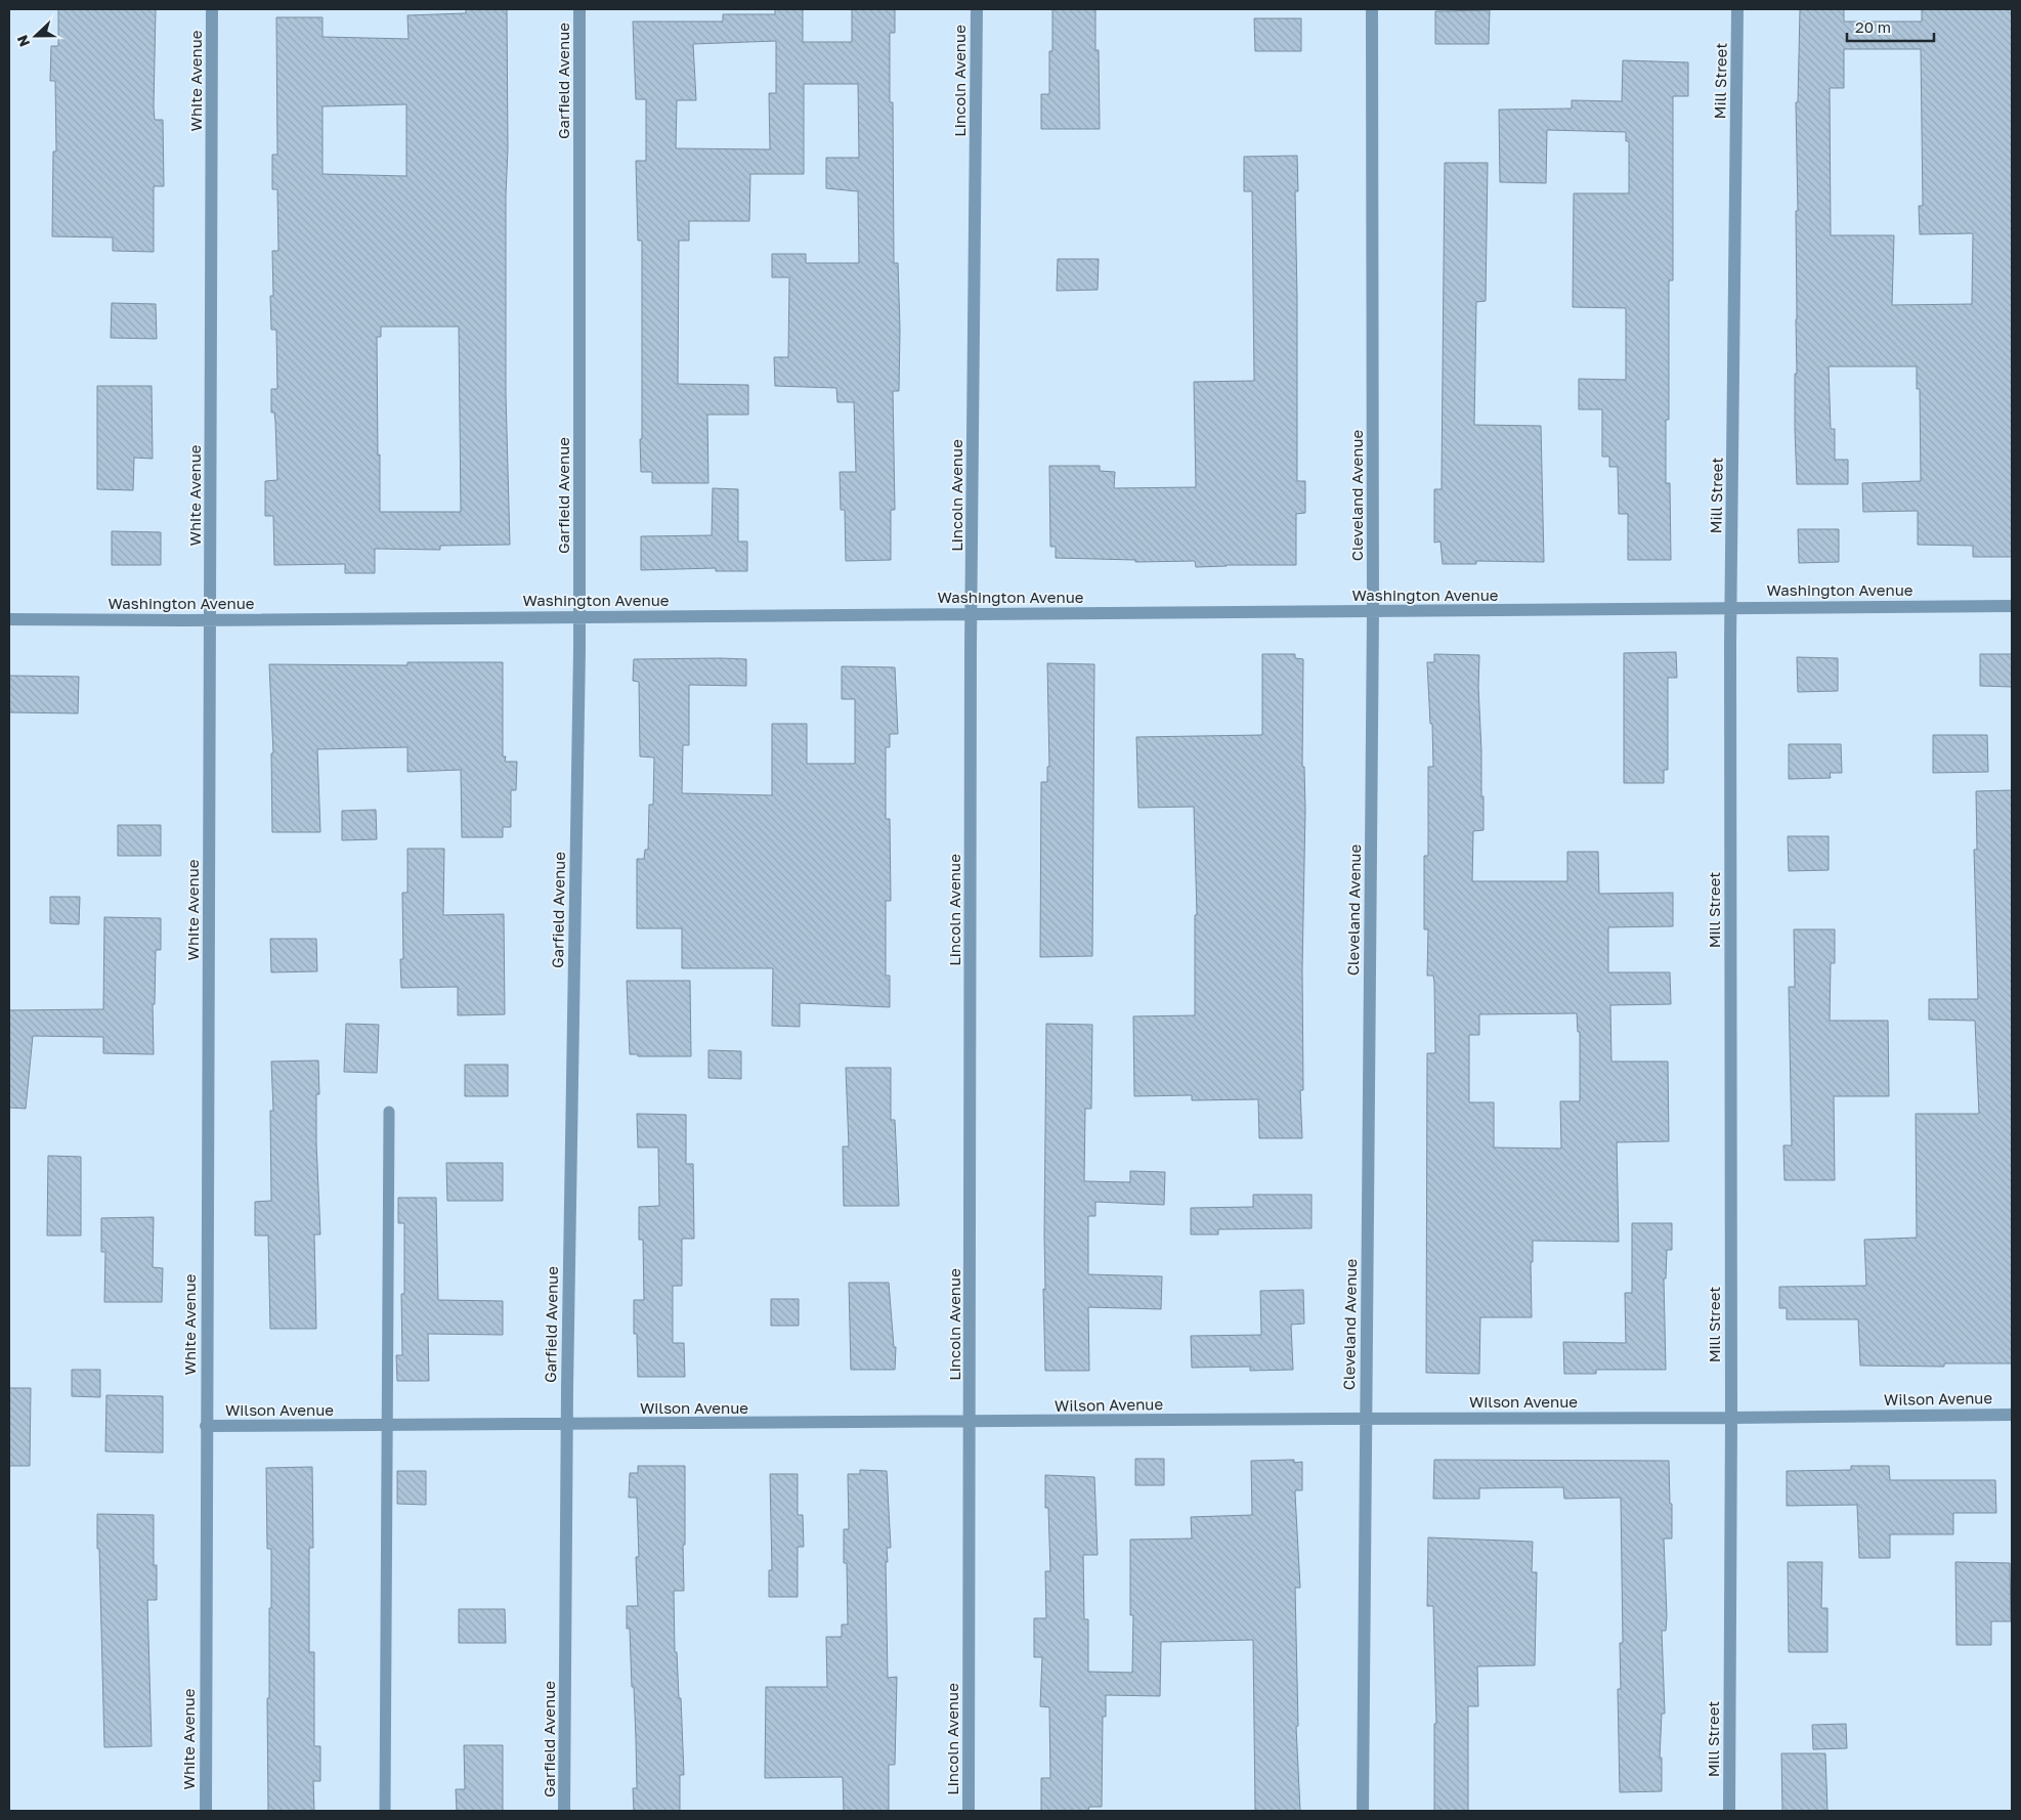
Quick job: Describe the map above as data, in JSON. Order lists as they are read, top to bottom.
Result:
{
  "streets": {
    "street": [
      "White Avenue",
      "Garfield Avenue",
      "Lincoln Avenue",
      "Mill Street",
      "Cleveland Avenue",
      "Washington Avenue",
      "Wilson Avenue"
    ]
  },
  "crossings": [
    ["White Avenue", "Washington Avenue"],
    ["White Avenue", "Wilson Avenue"],
    ["Garfield Avenue", "Washington Avenue"],
    ["Garfield Avenue", "Wilson Avenue"],
    ["Lincoln Avenue", "Washington Avenue"],
    ["Lincoln Avenue", "Wilson Avenue"],
    ["Mill Street", "Washington Avenue"],
    ["Mill Street", "Wilson Avenue"],
    ["Cleveland Avenue", "Washington Avenue"],
    ["Cleveland Avenue", "Wilson Avenue"]
  ],
  "scale_bar": "20 m",
  "north": "left"
}
